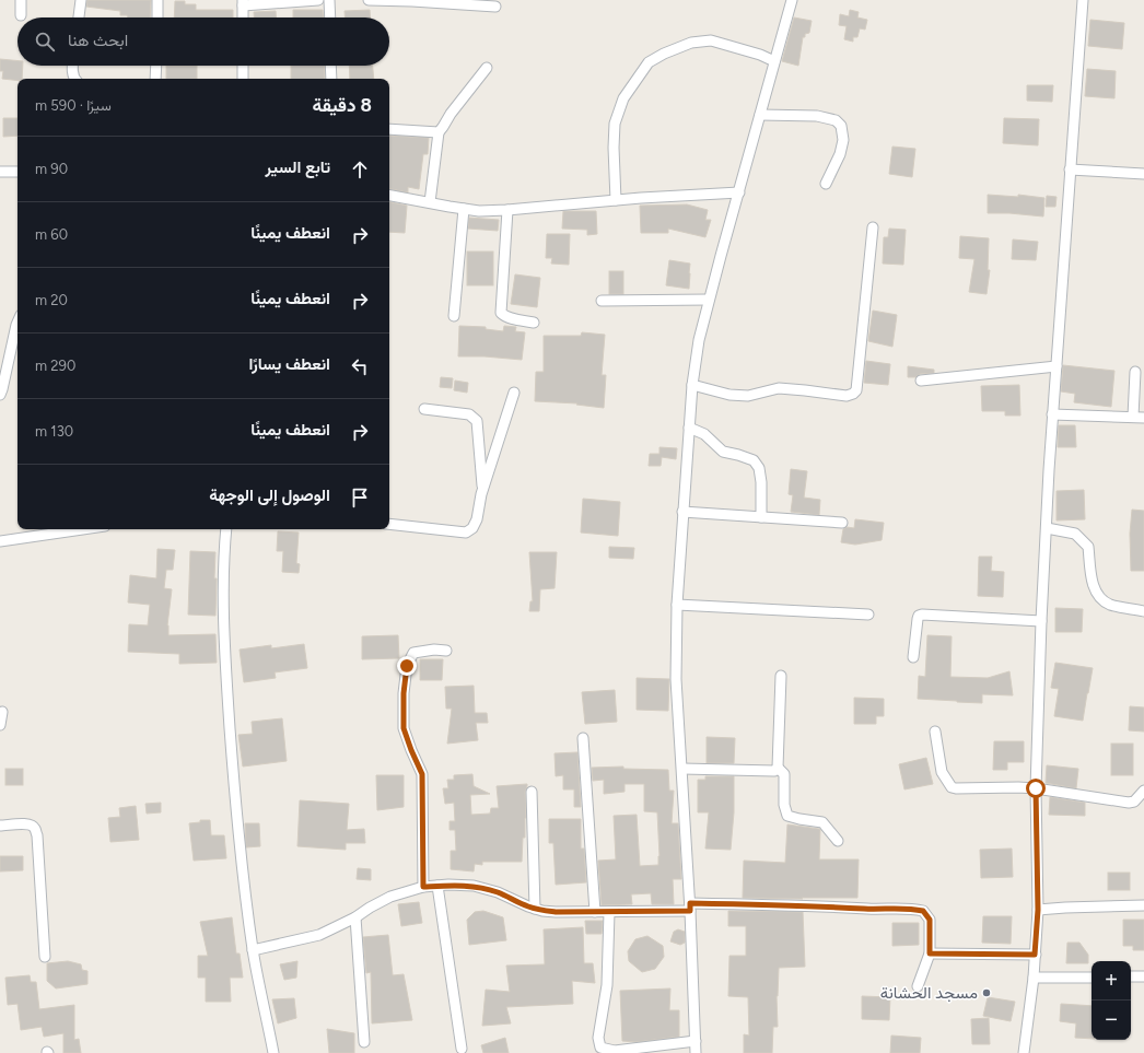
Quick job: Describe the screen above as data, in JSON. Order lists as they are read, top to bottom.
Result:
{
  "places": ["مسجد الحشانة"],
  "page": {
    "search": "ابحث هنا",
    "heading": ["8 دقيقة", "سيرًا · 590 m"],
    "list": [
      ["تابع السير", "90 m"],
      ["انعطف يمينًا", "60 m"],
      ["انعطف يمينًا", "20 m"],
      ["انعطف يسارًا", "290 m"],
      ["انعطف يمينًا", "130 m"],
      "الوصول إلى الوجهة"
    ],
    "map_buttons": ["+", "−"]
  }
}
